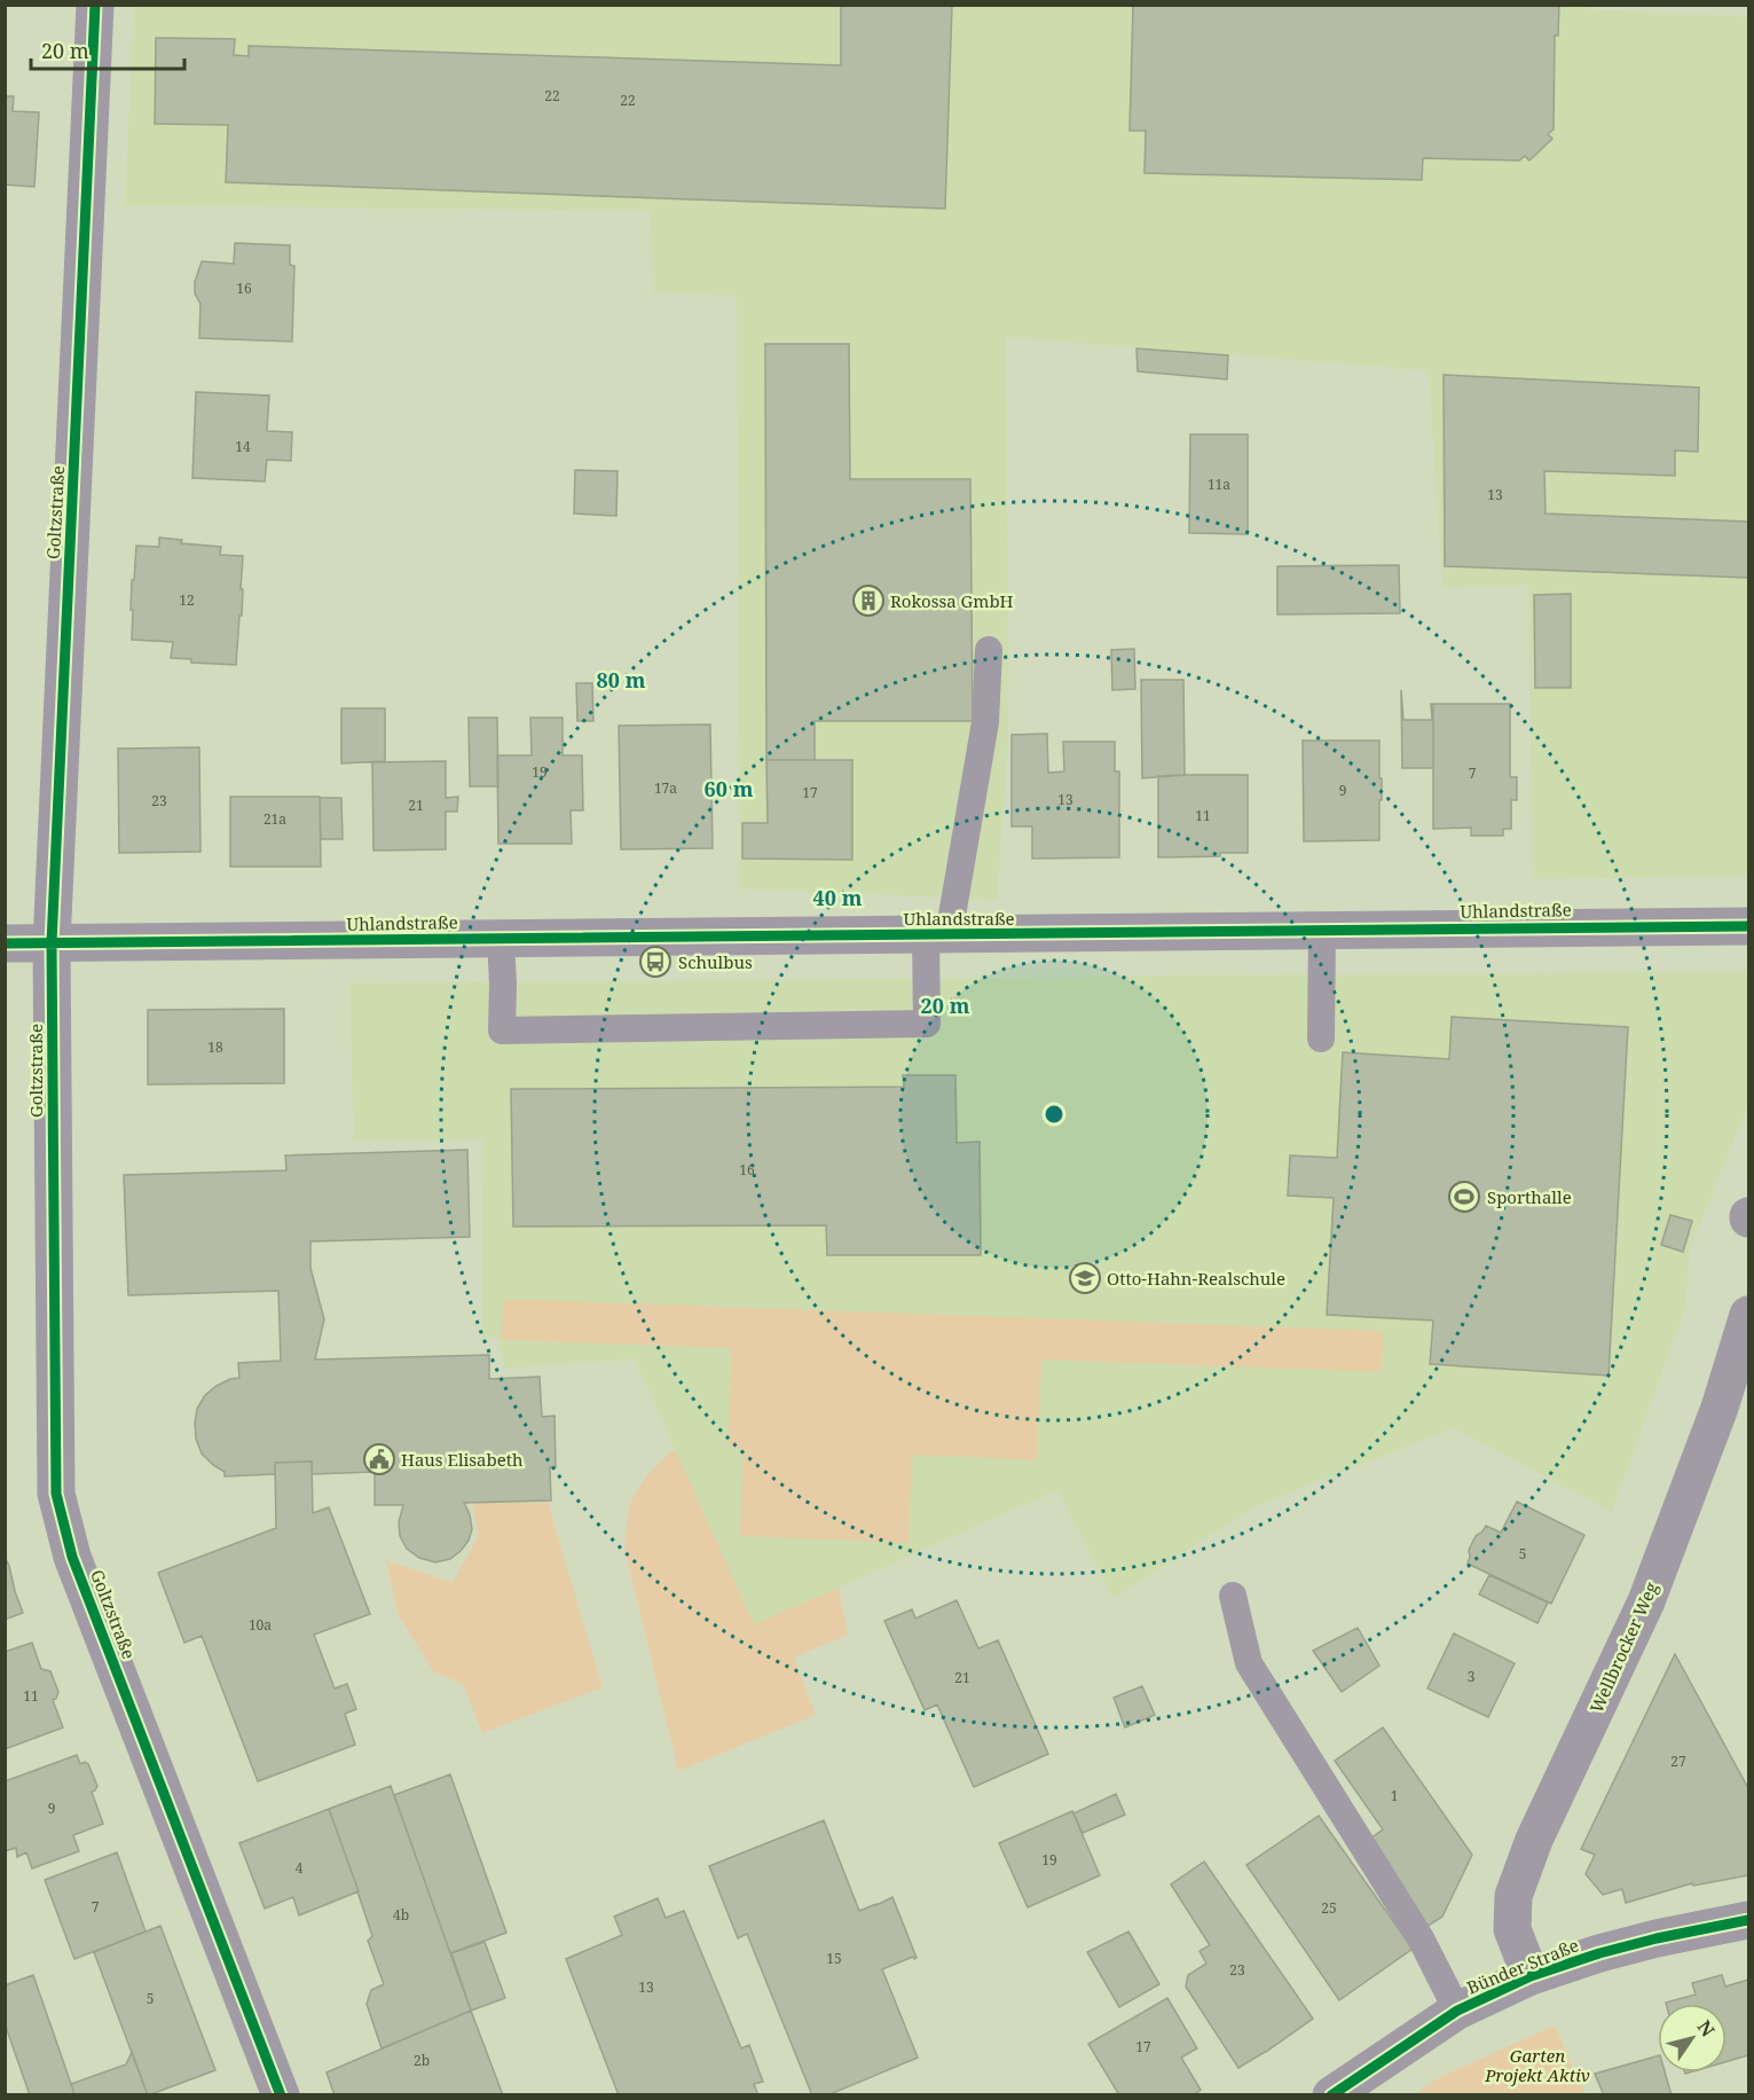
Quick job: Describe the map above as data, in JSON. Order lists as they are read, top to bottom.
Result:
{
  "streets": {
    "street": [
      "Goltzstraße",
      "Uhlandstraße",
      "Wellbrocker Weg",
      "Bünder Straße"
    ]
  },
  "crossings": [
    ["Goltzstraße", "Uhlandstraße"],
    ["Wellbrocker Weg", "Bünder Straße"]
  ],
  "parks": ["Garten Projekt Aktiv"],
  "places": {
    "building": ["Rokossa GmbH"],
    "bus stop": ["Schulbus"],
    "sports": ["Sporthalle"],
    "school or university": ["Otto-Hahn-Realschule"],
    "public building": ["Haus Elisabeth"]
  },
  "house_numbers": [
    "22",
    "22",
    "16",
    "14",
    "11a",
    "13",
    "12",
    "19",
    "7",
    "17a",
    "9",
    "17",
    "13",
    "23",
    "21",
    "11",
    "21a",
    "18",
    "16",
    "5",
    "10a",
    "3",
    "21",
    "11",
    "27",
    "1",
    "9",
    "19",
    "4",
    "7",
    "25",
    "4b",
    "15",
    "23",
    "13",
    "5",
    "17",
    "2b"
  ],
  "scale_bar": "20 m",
  "north": "top right",
  "rings": [
    "80 m",
    "60 m",
    "40 m",
    "20 m"
  ]
}
